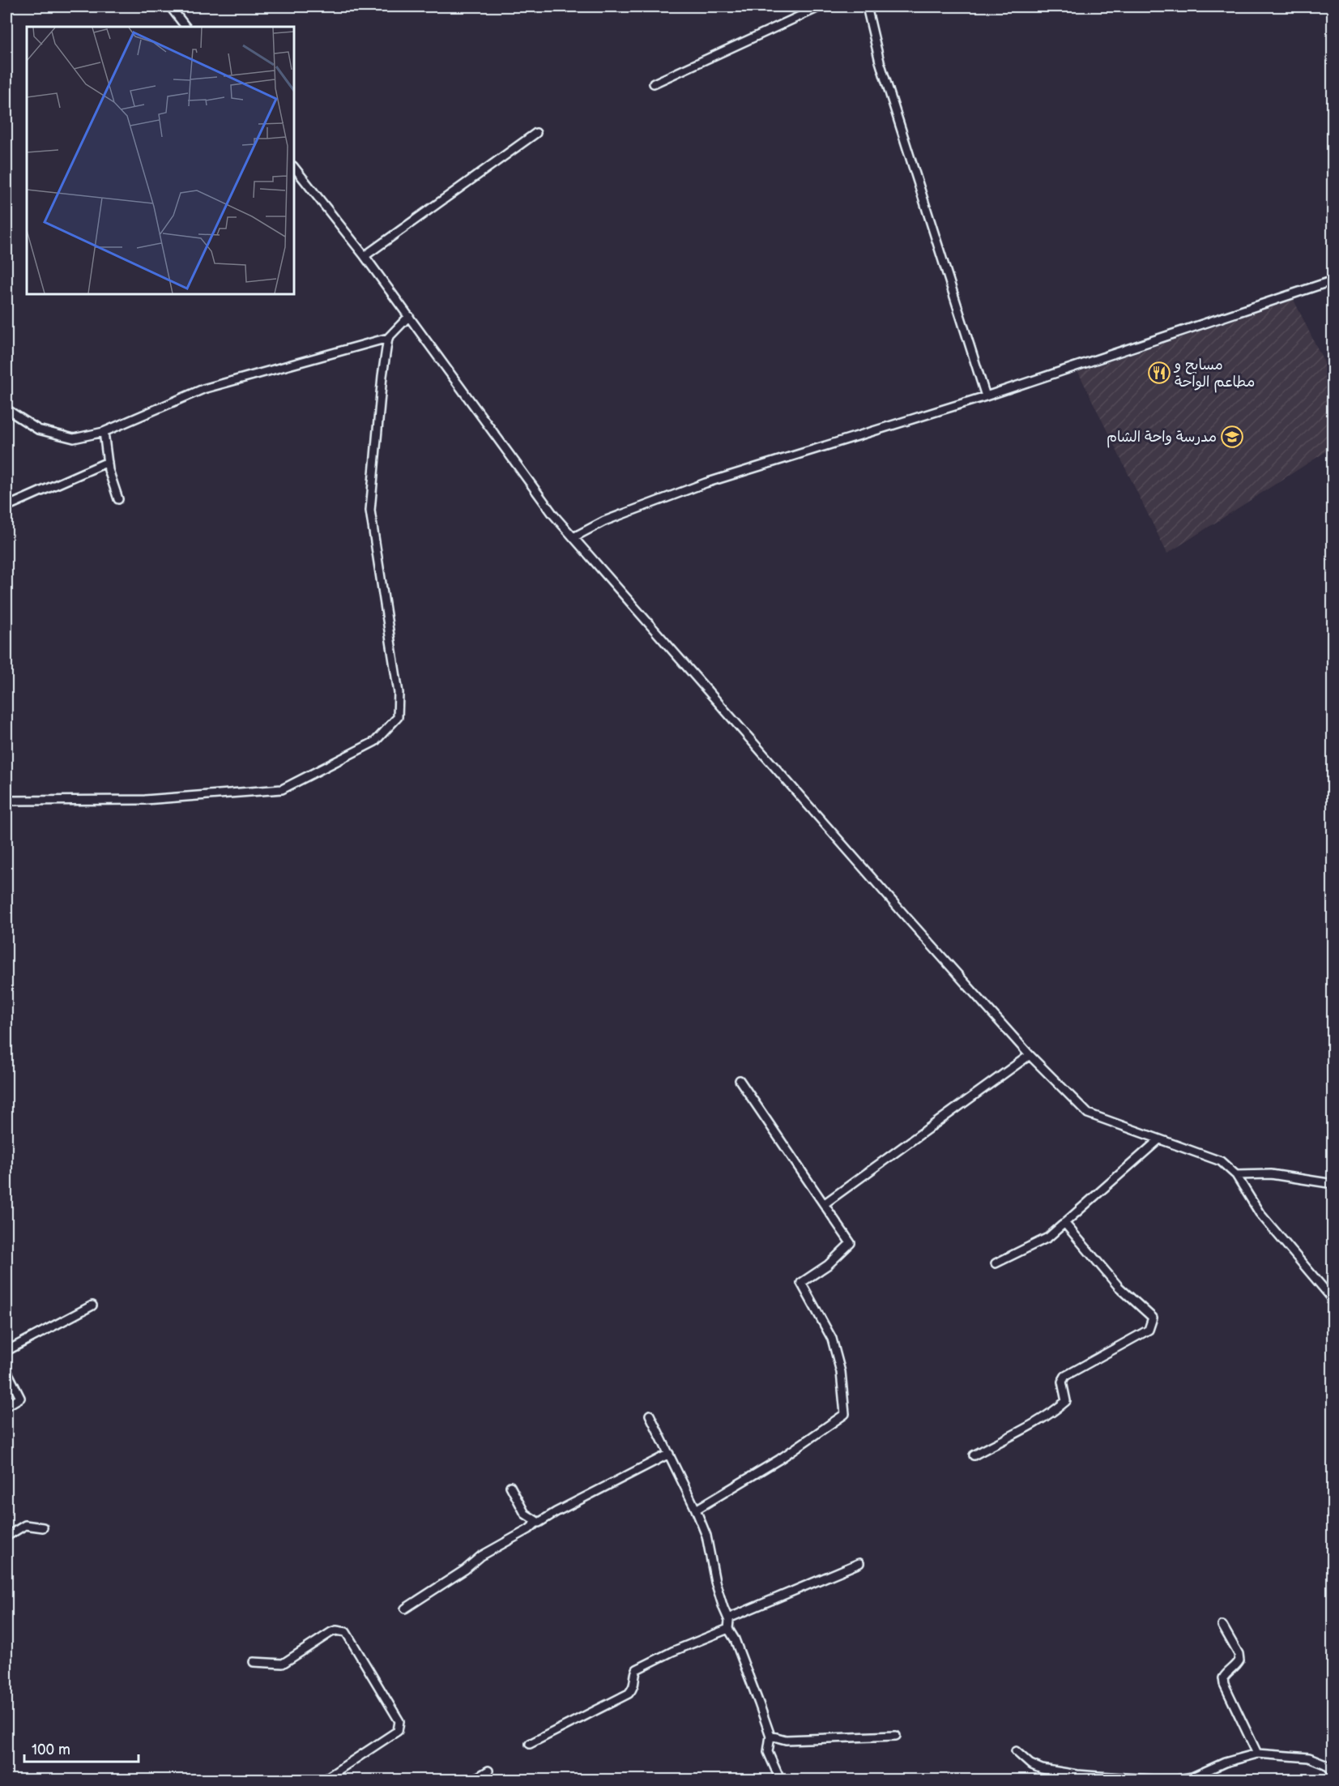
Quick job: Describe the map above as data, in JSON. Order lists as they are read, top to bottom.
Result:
{
  "places": {
    "restaurant": ["مسابح و مطاعم الواحة"],
    "school or university": ["مدرسة واحة الشام"]
  },
  "scale_bar": "100 m"
}
